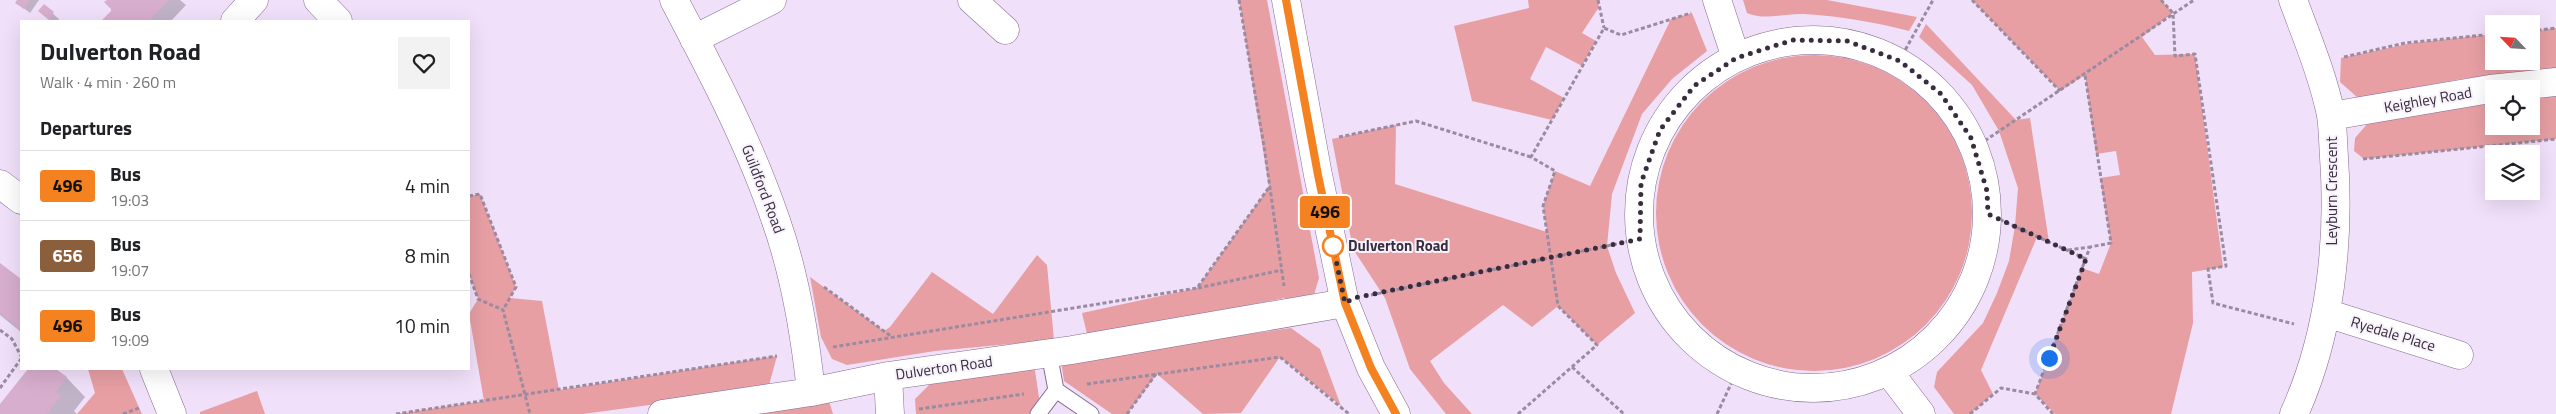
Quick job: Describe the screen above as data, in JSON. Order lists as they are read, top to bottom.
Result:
{
  "streets": {
    "street": [
      "Keighley Road",
      "Guildford Road",
      "Leyburn Crescent",
      "Ryedale Place",
      "Dulverton Road"
    ]
  },
  "crossings": [
    ["Keighley Road", "Leyburn Crescent"],
    ["Guildford Road", "Dulverton Road"],
    ["Leyburn Crescent", "Ryedale Place"]
  ],
  "places": ["Dulverton Road"],
  "lines": ["bus line 496"],
  "north": "top left",
  "page": {
    "on_map": "496",
    "heading": [
      ["Dulverton Road", "Walk · 4 min · 260 m"],
      "Departures"
    ],
    "list": [
      {
        "mark": "496",
        "name": "Bus",
        "note": "19:03",
        "value": "4 min"
      },
      {
        "mark": "656",
        "name": "Bus",
        "note": "19:07",
        "value": "8 min"
      },
      {
        "mark": "496",
        "name": "Bus",
        "note": "19:09",
        "value": "10 min"
      }
    ]
  }
}
